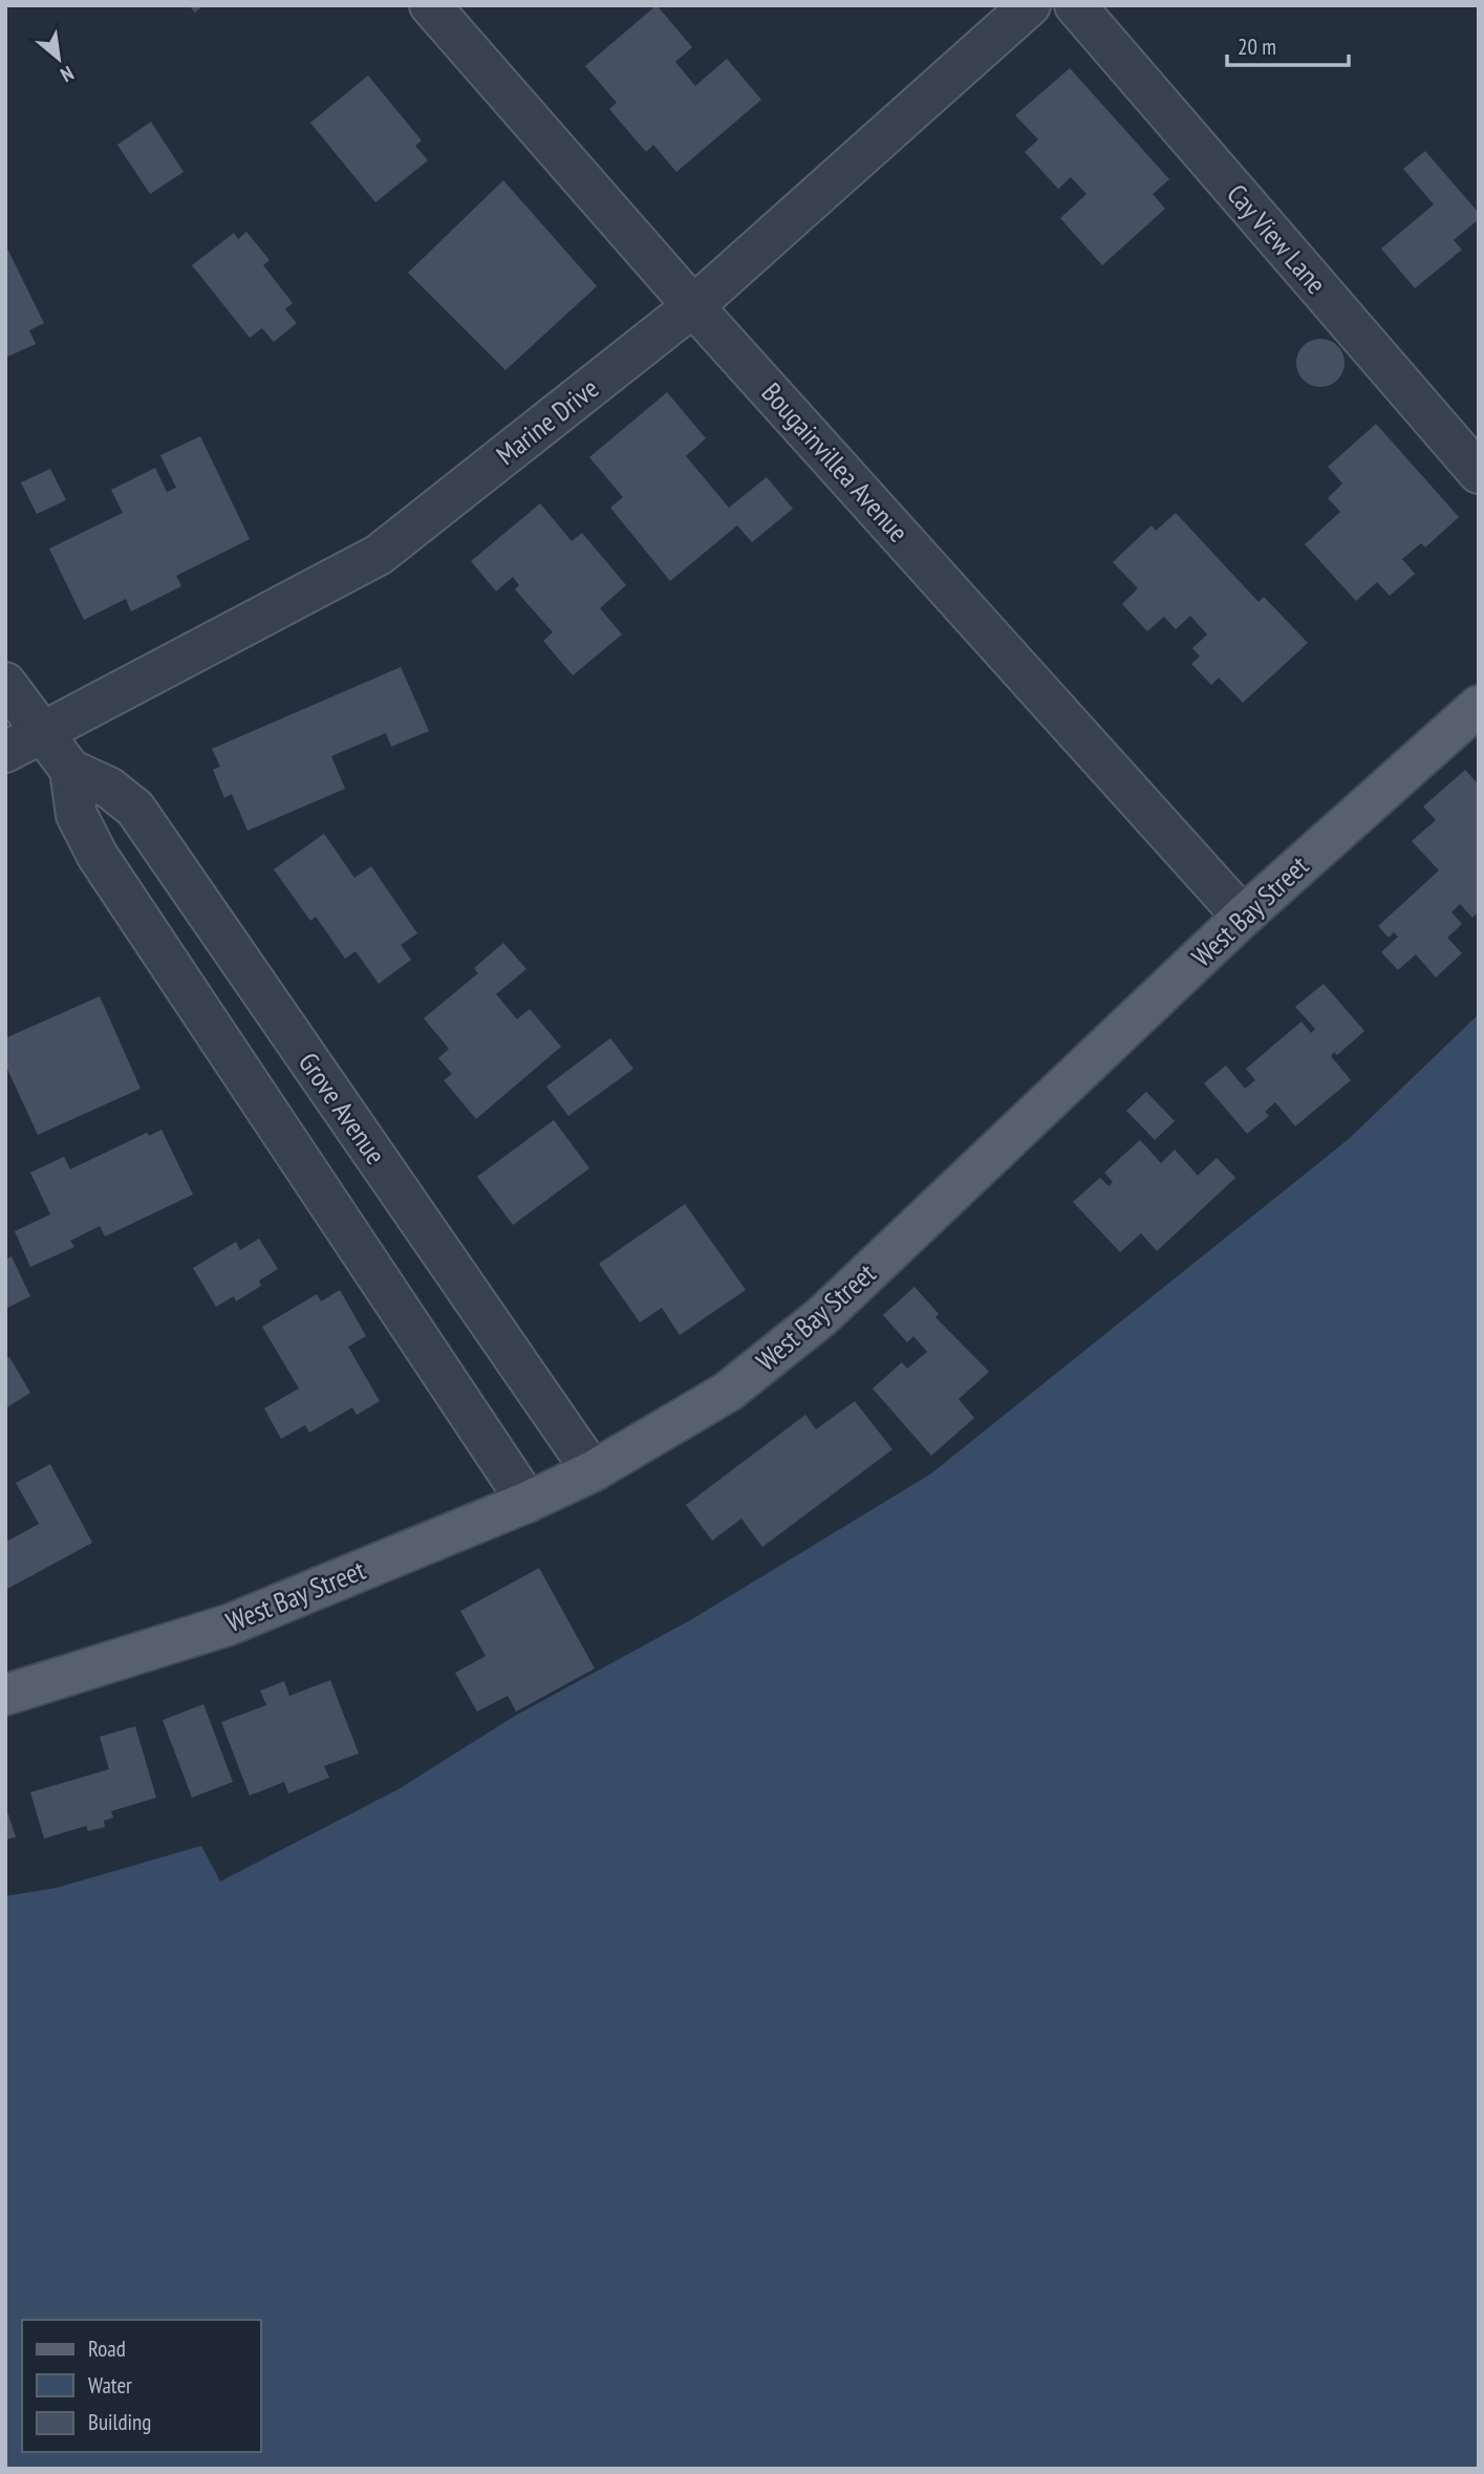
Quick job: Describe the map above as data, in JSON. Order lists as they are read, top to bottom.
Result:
{
  "streets": {
    "main road": ["West Bay Street"],
    "street": [
      "Cay View Lane",
      "Marine Drive",
      "Bougainvillea Avenue",
      "Grove Avenue"
    ]
  },
  "crossings": [
    ["Marine Drive", "Bougainvillea Avenue"],
    ["Marine Drive", "Grove Avenue"],
    ["Bougainvillea Avenue", "West Bay Street"],
    ["West Bay Street", "Grove Avenue"]
  ],
  "legend": ["Road", "Water", "Building"],
  "scale_bar": "20 m",
  "north": "bottom right"
}
